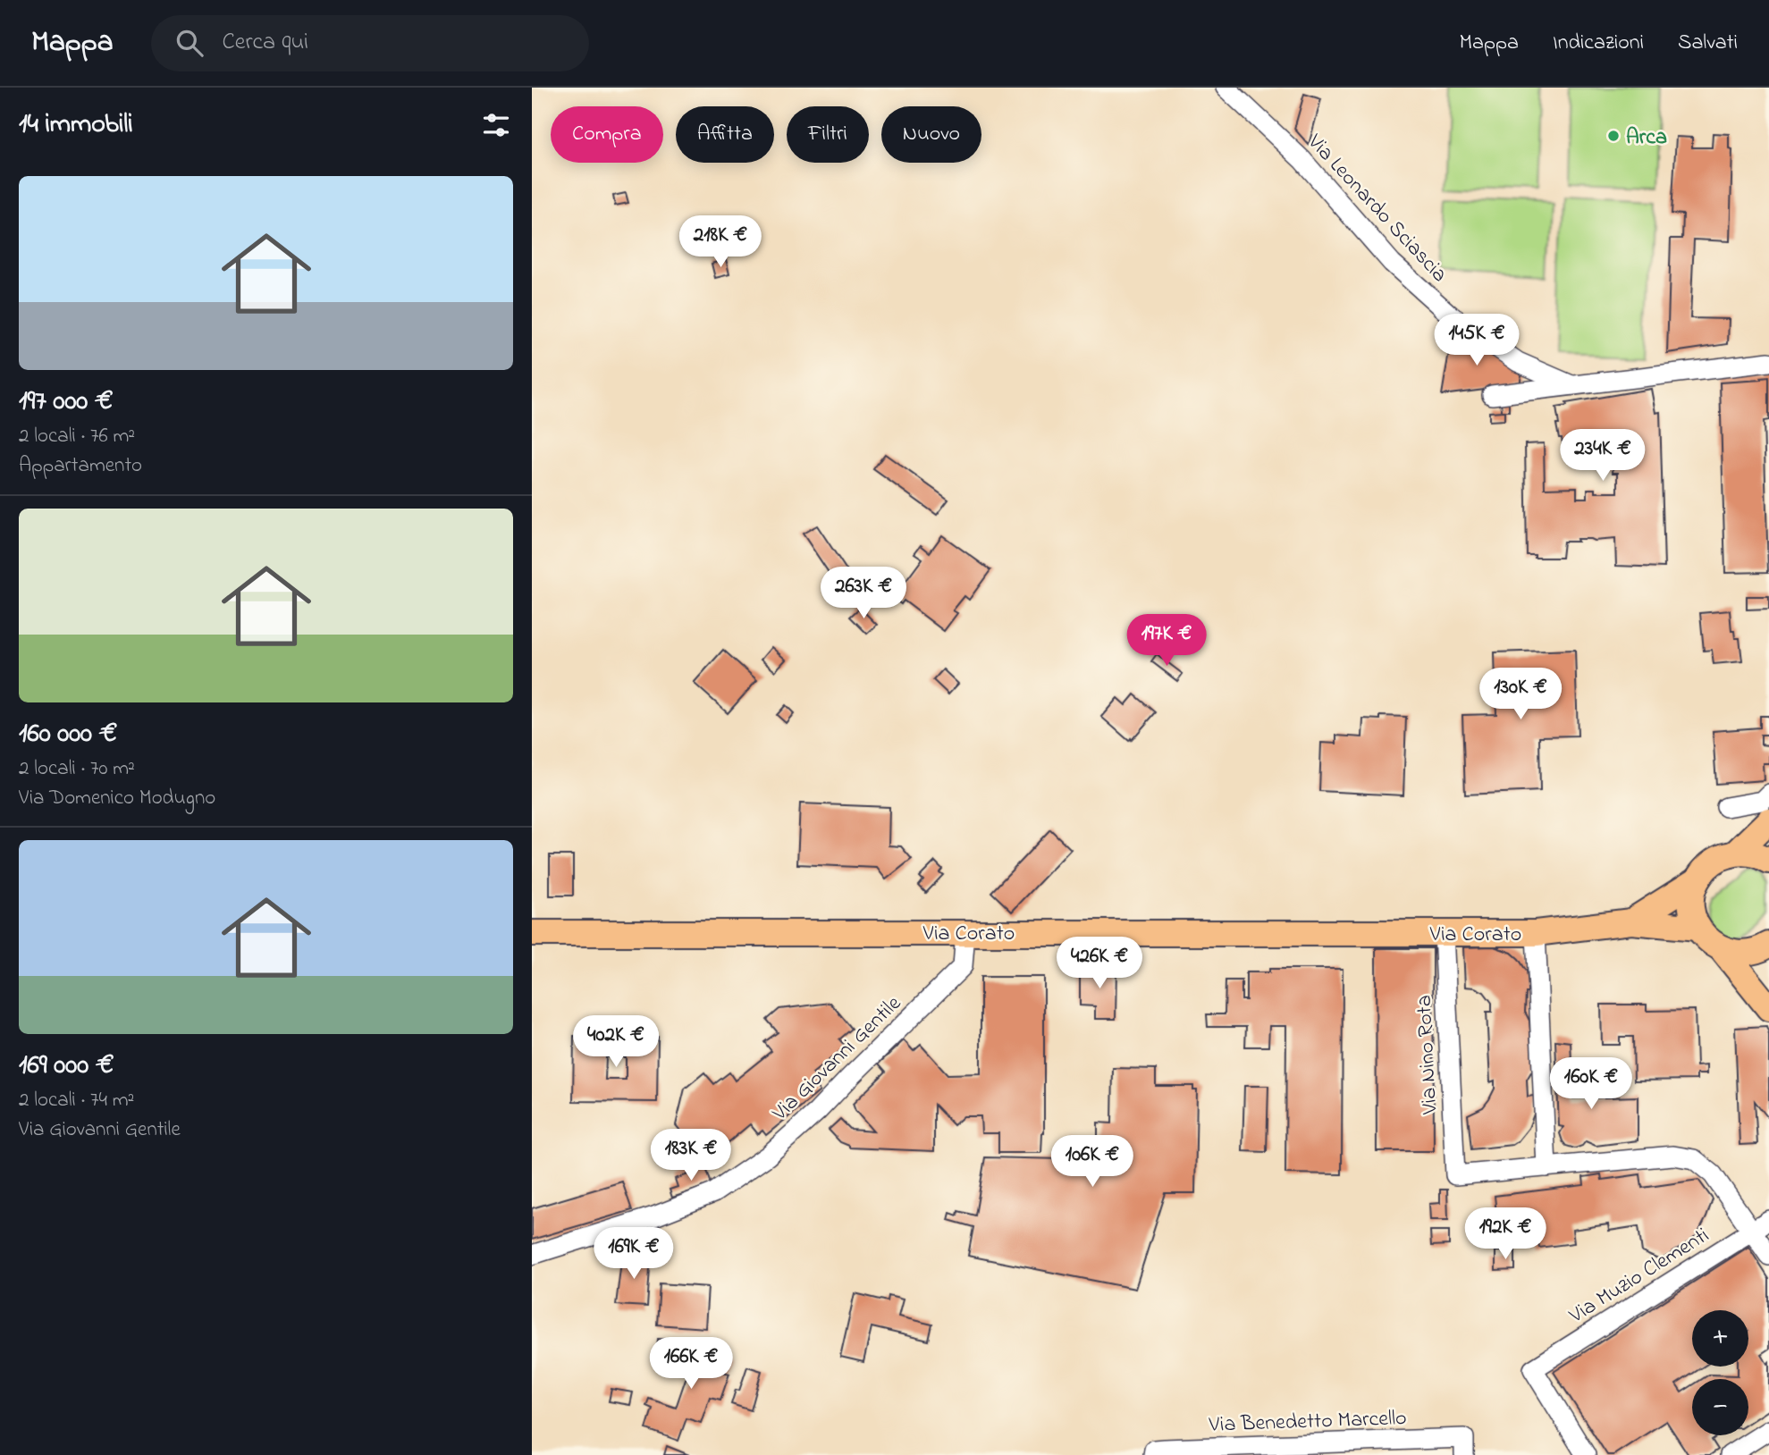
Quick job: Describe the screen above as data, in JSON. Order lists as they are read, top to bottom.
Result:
{
  "streets": {
    "main road": ["Via Corato"],
    "street": [
      "Via Leonardo Sciascia",
      "Via Nino Rota",
      "Via Giovanni Gentile",
      "Via Muzio Clementi",
      "Via Benedetto Marcello"
    ]
  },
  "crossings": [
    ["Via Corato", "Via Nino Rota"],
    ["Via Corato", "Via Giovanni Gentile"]
  ],
  "places": ["Arca"],
  "page": {
    "header": "Mappa",
    "search": "Cerca qui",
    "nav": ["Mappa", "Indicazioni", "Salvati"],
    "heading": "14 immobili",
    "chip": [
      "Compra",
      "Affitta",
      "Filtri",
      "Nuovo"
    ],
    "list": [
      {
        "name": "197 000 €",
        "note": "2 locali · 76 m² · Appartamento"
      },
      {
        "name": "160 000 €",
        "note": "2 locali · 70 m² · Via Domenico Modugno"
      },
      {
        "name": "169 000 €",
        "note": "2 locali · 74 m² · Via Giovanni Gentile"
      }
    ],
    "price": [
      "218K €",
      "145K €",
      "234K €",
      "263K €",
      "197K €",
      "130K €",
      "426K €",
      "402K €",
      "160K €",
      "183K €",
      "106K €",
      "192K €",
      "169K €",
      "166K €"
    ],
    "map_buttons": ["+", "−"]
  }
}
